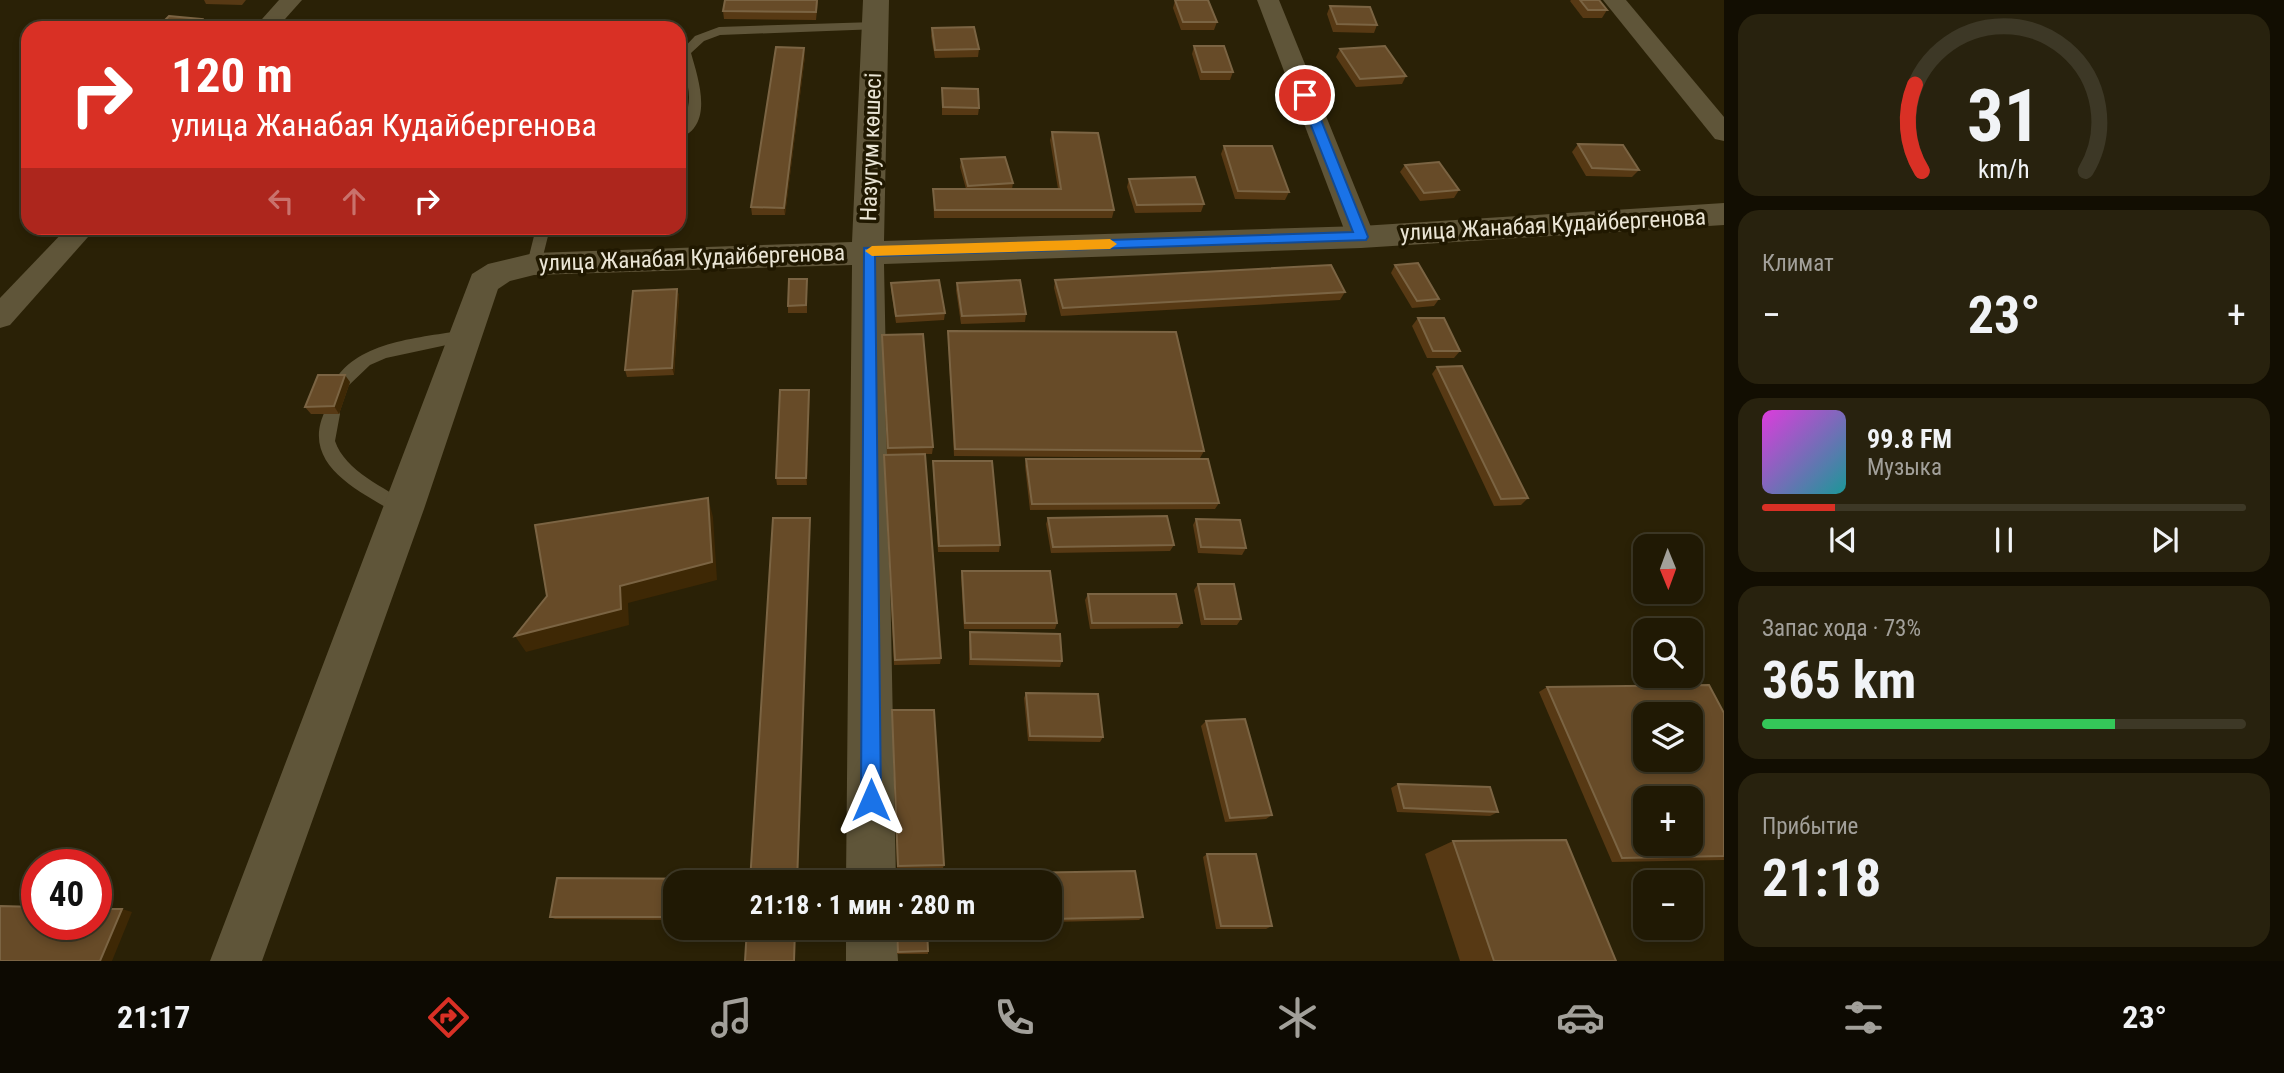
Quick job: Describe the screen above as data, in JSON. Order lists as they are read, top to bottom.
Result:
{
  "streets": {
    "street": ["Назугум көшесі", "улица Жанабая Кудайбергенова"]
  },
  "crossings": [
    ["Назугум көшесі", "улица Жанабая Кудайбергенова"]
  ],
  "north": "bottom",
  "page": {
    "turn": ["120 m", "улица Жанабая Кудайбергенова"],
    "tile": [
      "Климат",
      ["Запас хода · 73%", "365 km"],
      ["Прибытие", "21:18"]
    ],
    "heat": ["−", "23°", "+"],
    "song": ["99.8 FM", "Музыка"],
    "map_buttons": ["+", "−"],
    "limit": "40",
    "trip": "21:18 · 1 мин · 280 m",
    "tabs": ["21:17", "23°"],
    "gauge": ["31", "km/h"]
  }
}
